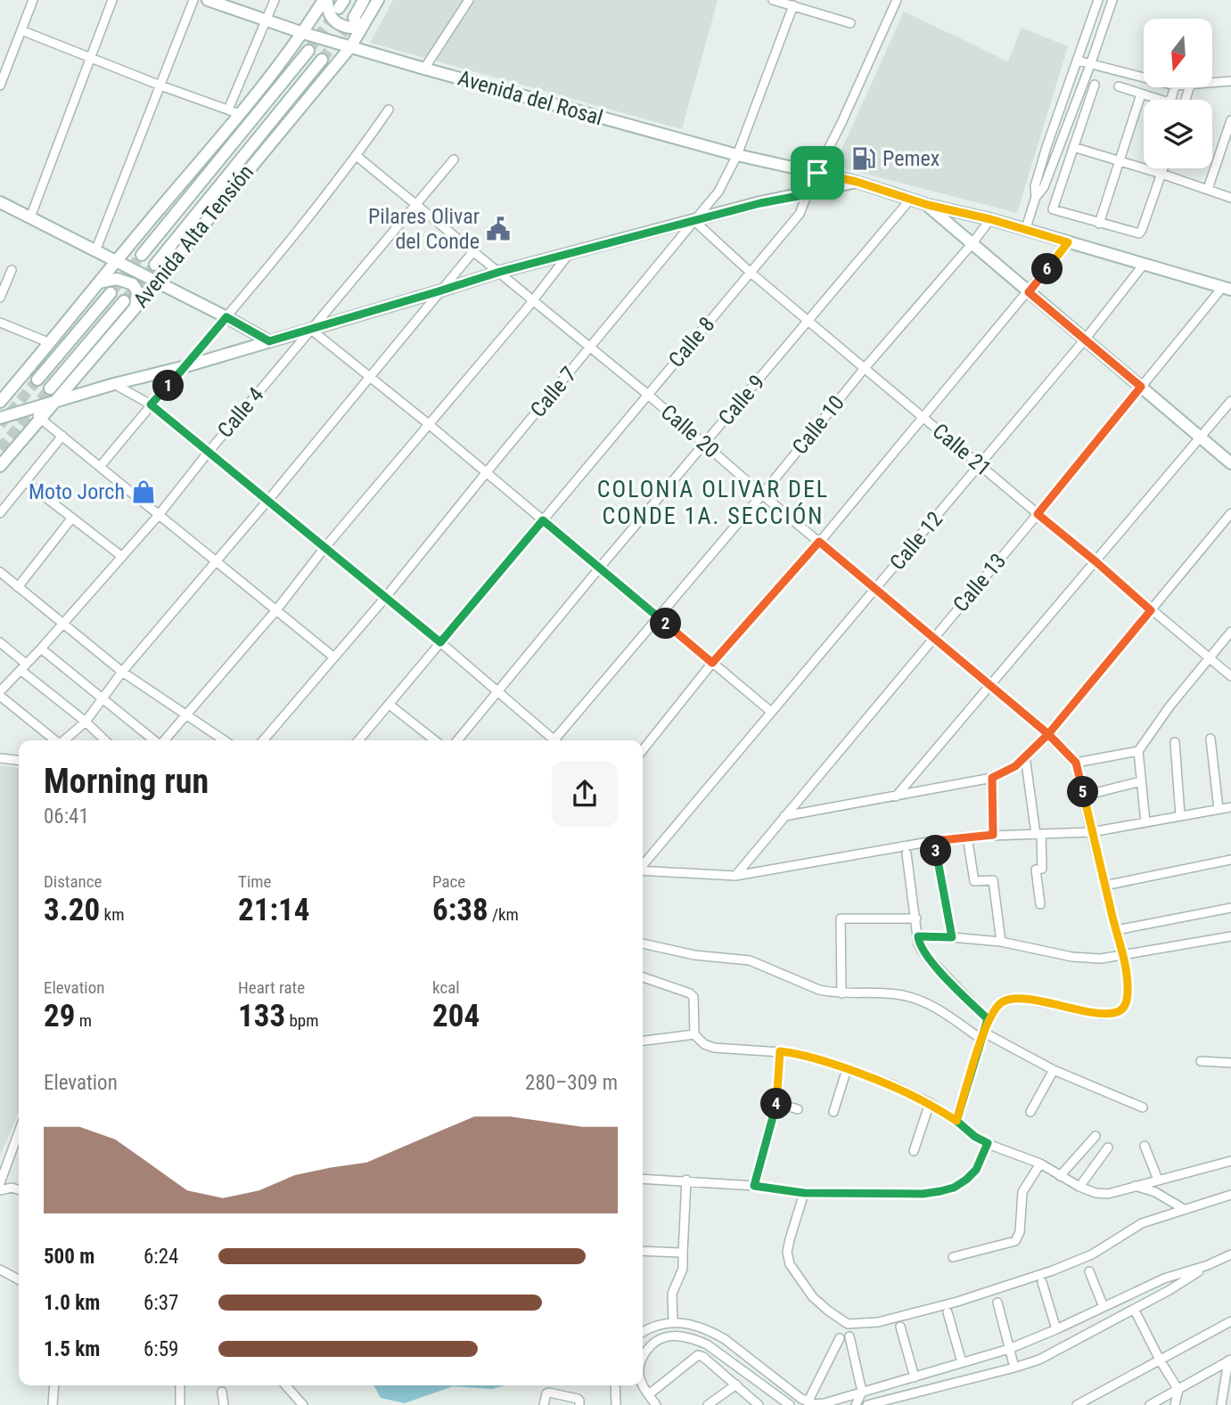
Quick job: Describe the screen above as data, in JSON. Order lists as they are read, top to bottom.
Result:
{
  "streets": {
    "street": [
      "Avenida del Rosal",
      "Avenida Alta Tensión",
      "Calle 8",
      "Calle 7",
      "Calle 9",
      "Calle 4",
      "Calle 10",
      "Calle 20",
      "Calle 21",
      "Calle 12",
      "Calle 13"
    ]
  },
  "crossings": [
    ["Avenida del Rosal", "Avenida Alta Tensión"],
    ["Avenida del Rosal", "Calle 8"],
    ["Avenida del Rosal", "Calle 7"],
    ["Avenida del Rosal", "Calle 9"],
    ["Avenida del Rosal", "Calle 10"],
    ["Avenida del Rosal", "Calle 12"],
    ["Avenida del Rosal", "Calle 13"],
    ["Calle 8", "Calle 20"],
    ["Calle 8", "Calle 21"],
    ["Calle 7", "Calle 20"],
    ["Calle 7", "Calle 21"],
    ["Calle 9", "Calle 20"],
    ["Calle 9", "Calle 21"],
    ["Calle 4", "Calle 20"],
    ["Calle 10", "Calle 20"],
    ["Calle 10", "Calle 21"],
    ["Calle 20", "Calle 12"],
    ["Calle 20", "Calle 13"],
    ["Calle 21", "Calle 12"],
    ["Calle 21", "Calle 13"]
  ],
  "districts": ["COLONIA OLIVAR DEL CONDE 1A. SECCIÓN"],
  "places": {
    "fuel station": ["Pemex"],
    "public building": ["Pilares Olivar del Conde"],
    "shop": ["Moto Jorch"]
  },
  "north": "bottom",
  "page": {
    "pins": [
      "6",
      "1",
      "2",
      "5",
      "3",
      "4"
    ],
    "heading": ["Morning run", "06:41"],
    "stats": [
      ["Distance", "3.20 km"],
      ["Time", "21:14"],
      ["Pace", "6:38 /km"],
      ["Elevation", "29 m"],
      ["Heart rate", "133 bpm"],
      ["kcal", "204"]
    ],
    "chart": ["Elevation", "280–309 m"],
    "list": [
      {
        "name": "500 m",
        "note": "6:24"
      },
      {
        "name": "1.0 km",
        "note": "6:37"
      },
      {
        "name": "1.5 km",
        "note": "6:59"
      }
    ]
  }
}
